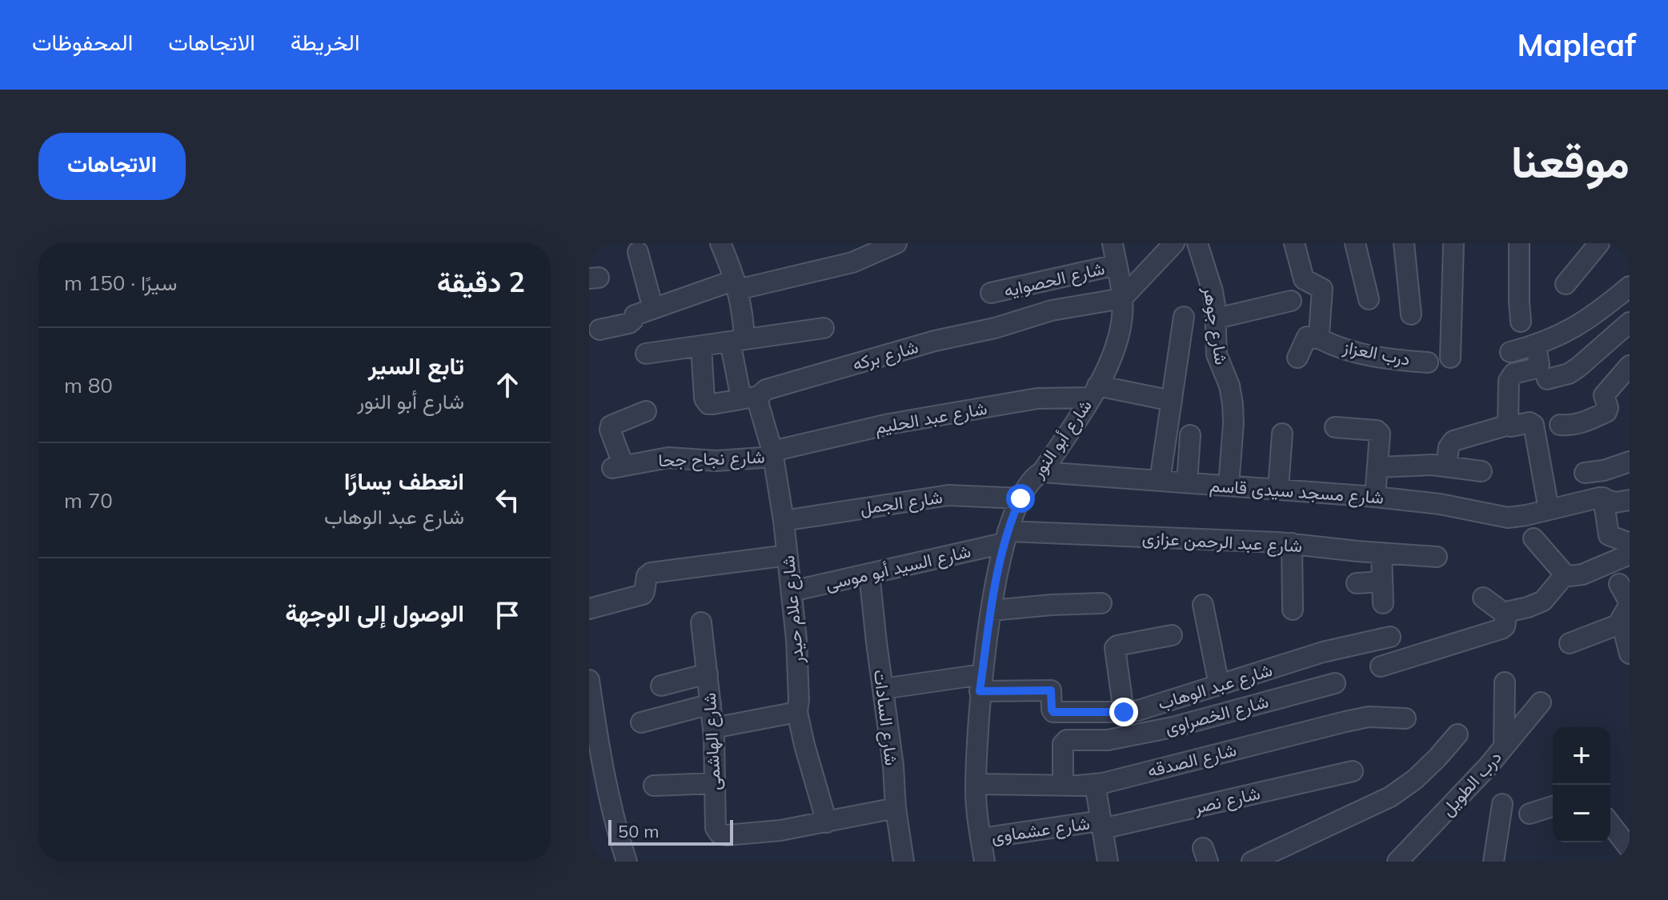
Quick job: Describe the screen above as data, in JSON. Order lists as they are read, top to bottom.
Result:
{
  "streets": {
    "street": [
      "شارع الحصوايه",
      "شارع جوهر",
      "درب العزاز",
      "شارع بركه",
      "شارع عبد الحليم",
      "شارع أبو النور",
      "شارع نجاح جحا",
      "شارع مسجد سيدى قاسم",
      "شارع الجمل",
      "شارع عبد الرحمن عزازى",
      "شارع السيد أبو موسى",
      "شارع علام حيدر",
      "شارع عبد الوهاب",
      "شارع الخصراوى",
      "شارع السادات",
      "شارع الهاشمى",
      "شارع الصدقه",
      "درب الطويل",
      "شارع نصر",
      "شارع عشماوى"
    ]
  },
  "crossings": [
    ["شارع الحصوايه", "شارع أبو النور"],
    ["شارع جوهر", "شارع مسجد سيدى قاسم"],
    ["شارع بركه", "شارع أبو النور"],
    ["شارع بركه", "شارع علام حيدر"],
    ["شارع عبد الحليم", "شارع أبو النور"],
    ["شارع عبد الحليم", "شارع نجاح جحا"],
    ["شارع عبد الحليم", "شارع علام حيدر"],
    ["شارع أبو النور", "شارع مسجد سيدى قاسم"],
    ["شارع أبو النور", "شارع الجمل"],
    ["شارع أبو النور", "شارع عبد الرحمن عزازى"],
    ["شارع أبو النور", "شارع السيد أبو موسى"],
    ["شارع أبو النور", "شارع عبد الوهاب"],
    ["شارع أبو النور", "شارع الصدقه"],
    ["شارع أبو النور", "شارع عشماوى"],
    ["شارع نجاح جحا", "شارع علام حيدر"],
    ["شارع الجمل", "شارع علام حيدر"],
    ["شارع عبد الرحمن عزازى", "شارع السيد أبو موسى"],
    ["شارع السيد أبو موسى", "شارع علام حيدر"],
    ["شارع السيد أبو موسى", "شارع السادات"],
    ["شارع علام حيدر", "شارع الهاشمى"],
    ["شارع الخصراوى", "شارع الصدقه"],
    ["شارع السادات", "شارع الهاشمى"],
    ["شارع نصر", "شارع عشماوى"]
  ],
  "scale_bar": "50 m",
  "page": {
    "header": "Mapleaf",
    "nav": ["الخريطة", "الاتجاهات", "المحفوظات"],
    "title": "موقعنا",
    "buttons": "الاتجاهات",
    "heading": ["2 دقيقة", "سيرًا · 150 m"],
    "list": [
      ["تابع السير", "شارع أبو النور", "80 m"],
      ["انعطف يسارًا", "شارع عبد الوهاب", "70 m"],
      "الوصول إلى الوجهة"
    ],
    "map_buttons": ["+", "−"],
    "scale": "50 m"
  }
}
